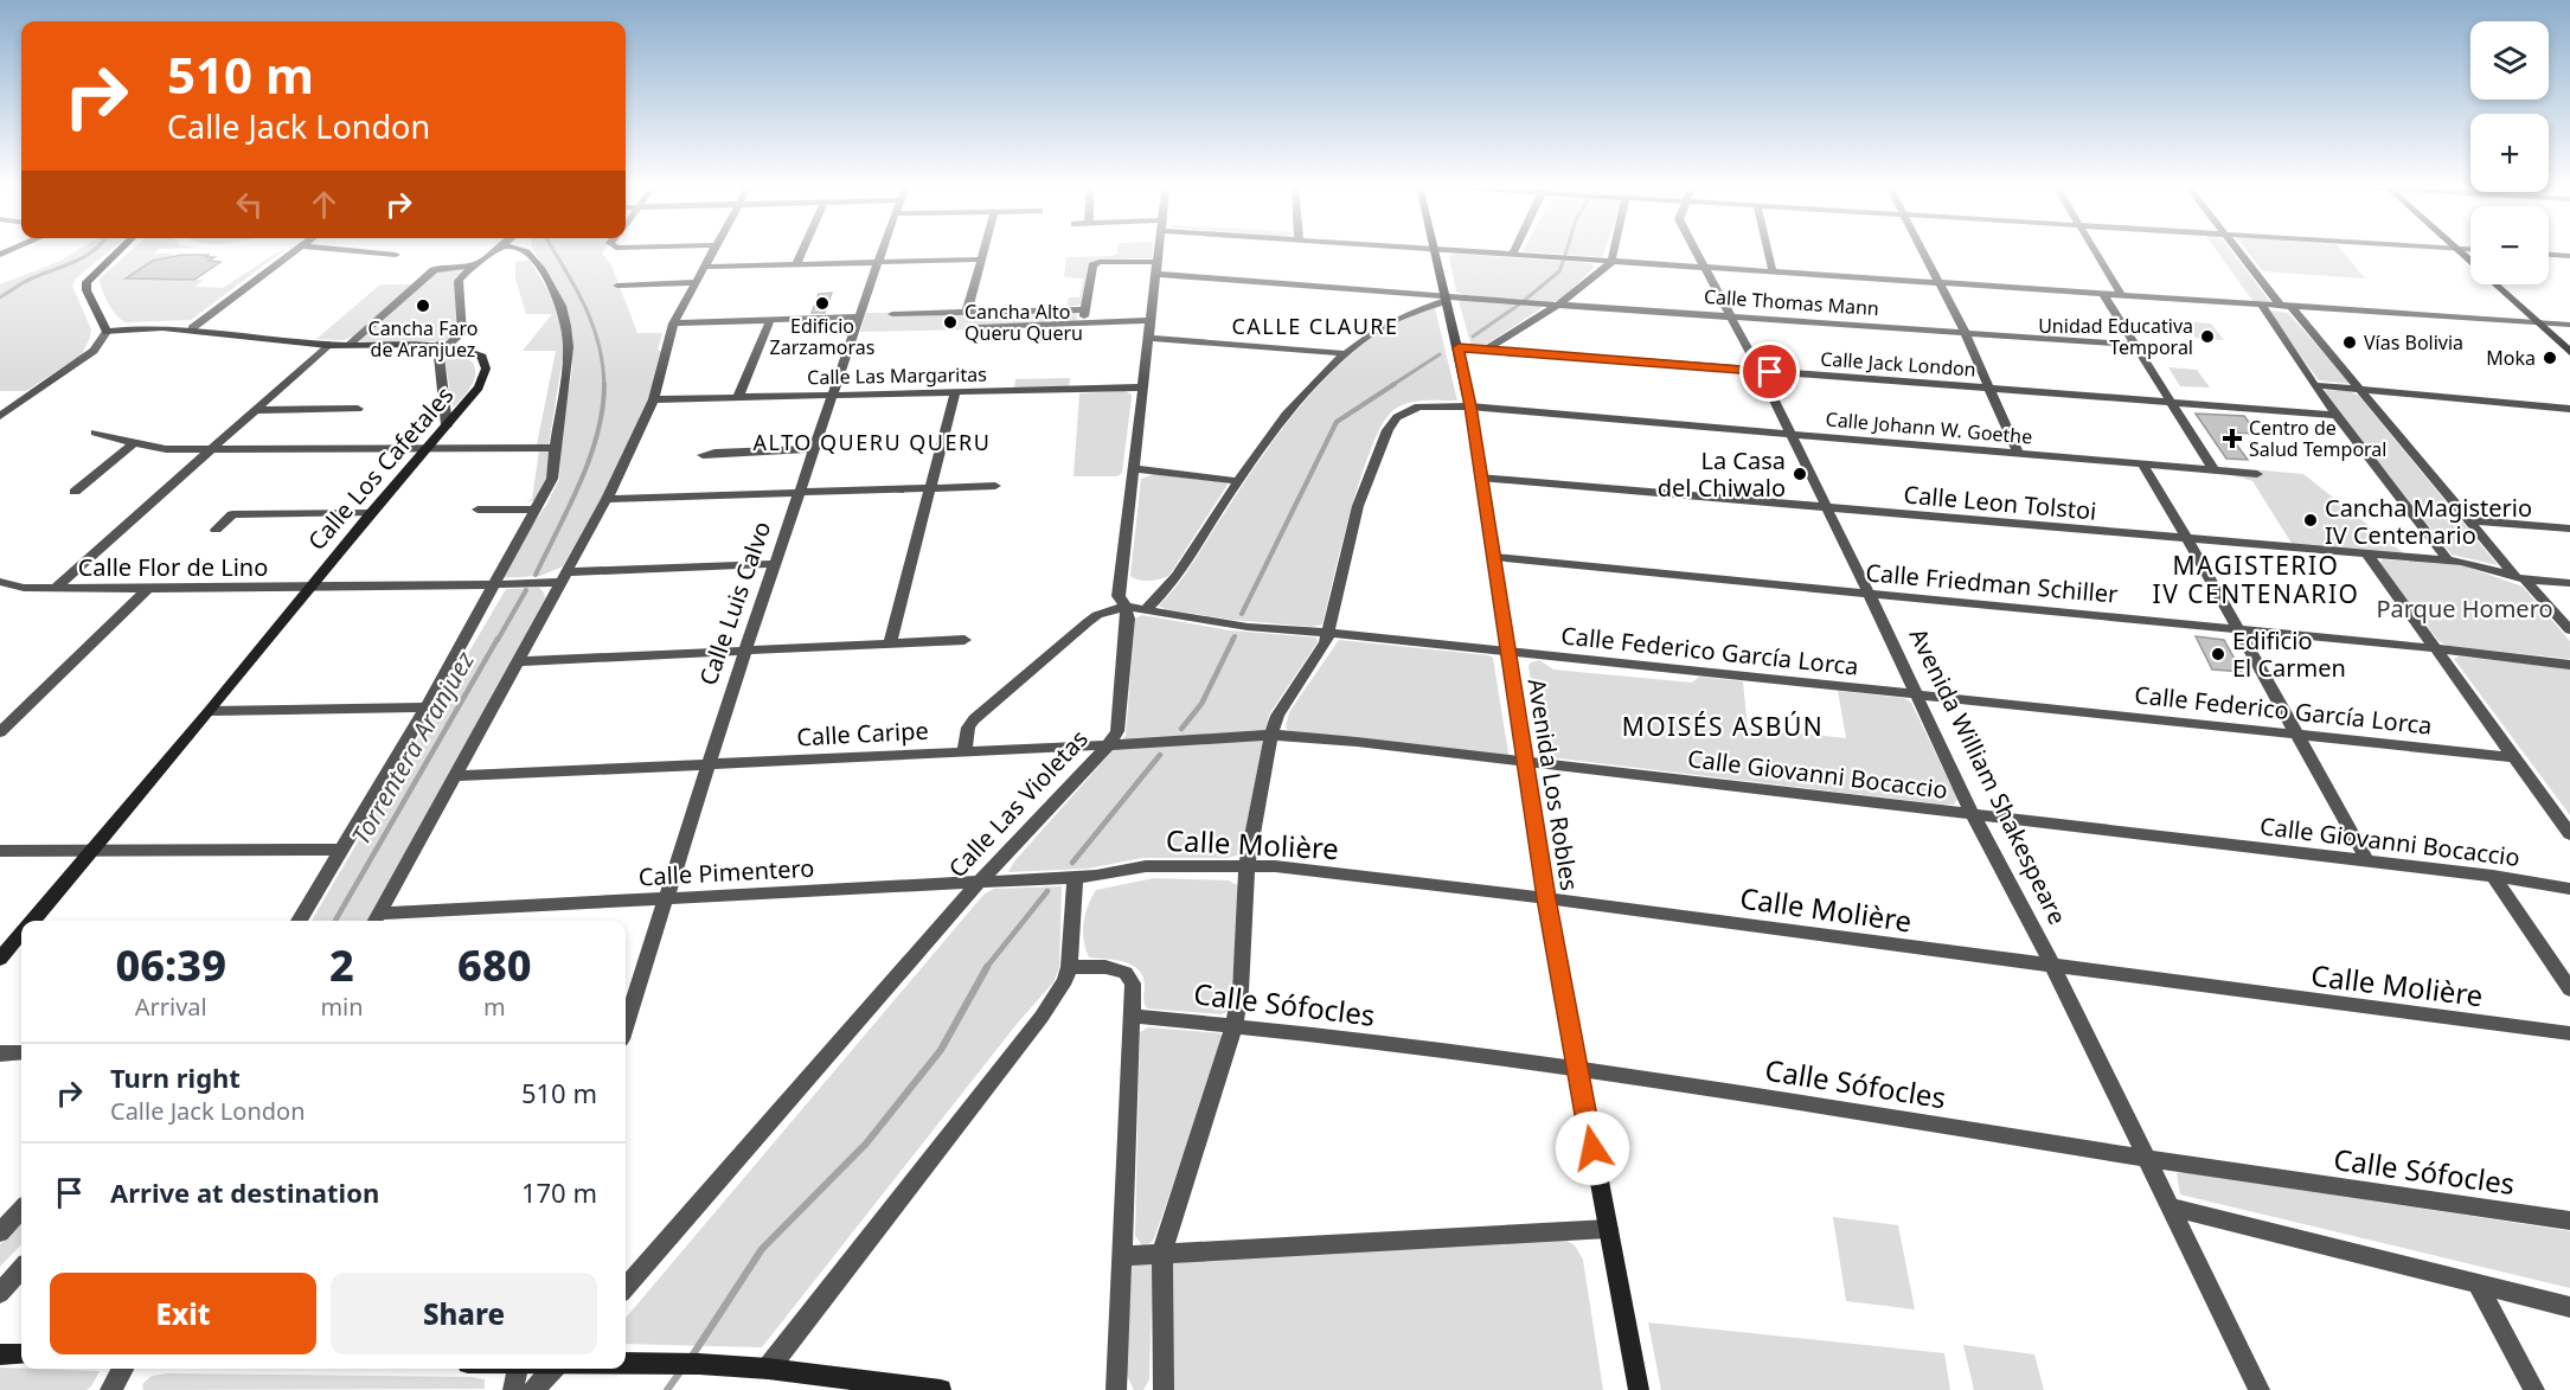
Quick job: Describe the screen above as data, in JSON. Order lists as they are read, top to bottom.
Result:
{
  "streets": {
    "main road": ["Calle Los Cafetales", "Avenida Los Robles"],
    "street": [
      "Calle Thomas Mann",
      "Calle Jack London",
      "Calle Las Margaritas",
      "Calle Johann W. Goethe",
      "Calle Leon Tolstoi",
      "Calle Flor de Lino",
      "Calle Friedman Schiller",
      "Calle Luis Calvo",
      "Calle Federico García Lorca",
      "Calle Caripe",
      "Calle Giovanni Bocaccio",
      "Avenida William Shakespeare",
      "Calle Las Violetas",
      "Calle Molière",
      "Calle Pimentero",
      "Calle Sófocles"
    ]
  },
  "crossings": [
    ["Calle Thomas Mann", "Avenida William Shakespeare"],
    ["Calle Thomas Mann", "Avenida Los Robles"],
    ["Calle Thomas Mann", "Calle Las Violetas"],
    ["Calle Jack London", "Avenida William Shakespeare"],
    ["Calle Jack London", "Avenida Los Robles"],
    ["Calle Las Margaritas", "Calle Luis Calvo"],
    ["Calle Las Margaritas", "Calle Las Violetas"],
    ["Calle Johann W. Goethe", "Calle Federico García Lorca"],
    ["Calle Johann W. Goethe", "Calle Caripe"],
    ["Calle Johann W. Goethe", "Calle Giovanni Bocaccio"],
    ["Calle Johann W. Goethe", "Avenida William Shakespeare"],
    ["Calle Johann W. Goethe", "Avenida Los Robles"],
    ["Calle Johann W. Goethe", "Calle Molière"],
    ["Calle Johann W. Goethe", "Calle Sófocles"],
    ["Calle Los Cafetales", "Calle Flor de Lino"],
    ["Calle Leon Tolstoi", "Avenida William Shakespeare"],
    ["Calle Leon Tolstoi", "Avenida Los Robles"],
    ["Calle Flor de Lino", "Calle Luis Calvo"],
    ["Calle Friedman Schiller", "Avenida William Shakespeare"],
    ["Calle Friedman Schiller", "Avenida Los Robles"],
    ["Calle Luis Calvo", "Calle Caripe"],
    ["Calle Luis Calvo", "Calle Pimentero"],
    ["Calle Federico García Lorca", "Calle Caripe"],
    ["Calle Federico García Lorca", "Avenida William Shakespeare"],
    ["Calle Federico García Lorca", "Avenida Los Robles"],
    ["Calle Federico García Lorca", "Calle Las Violetas"],
    ["Calle Caripe", "Calle Giovanni Bocaccio"],
    ["Calle Caripe", "Calle Las Violetas"],
    ["Calle Giovanni Bocaccio", "Avenida William Shakespeare"],
    ["Calle Giovanni Bocaccio", "Avenida Los Robles"],
    ["Avenida William Shakespeare", "Calle Molière"],
    ["Avenida William Shakespeare", "Calle Sófocles"],
    ["Avenida Los Robles", "Calle Molière"],
    ["Avenida Los Robles", "Calle Sófocles"],
    ["Calle Las Violetas", "Calle Pimentero"],
    ["Calle Molière", "Calle Pimentero"]
  ],
  "districts": [
    "CALLE CLAURE",
    "ALTO QUERU QUERU",
    "MAGISTERIO IV CENTENARIO",
    "MOISÉS ASBÚN"
  ],
  "water": ["Torrentera Aranjuez"],
  "parks": ["Parque Homero"],
  "places": {
    "other": [
      "Edificio Zarzamoras",
      "Cancha Faro de Aranjuez",
      "Cancha Alto Queru Queru",
      "Unidad Educativa Temporal",
      "Vías Bolivia",
      "Moka",
      "La Casa del Chiwalo",
      "Cancha Magisterio IV Centenario",
      "Edificio El Carmen"
    ],
    "health": ["Centro de Salud Temporal"]
  },
  "page": {
    "map_buttons": ["+", "−"],
    "turn": ["510 m", "Calle Jack London"],
    "eta": [
      "06:39",
      "Arrival",
      "2",
      "min",
      "680",
      "m"
    ],
    "list": [
      {
        "name": "Turn right",
        "note": "Calle Jack London",
        "value": "510 m"
      },
      {
        "name": "Arrive at destination",
        "value": "170 m"
      }
    ],
    "buttons": ["Exit", "Share"]
  }
}
